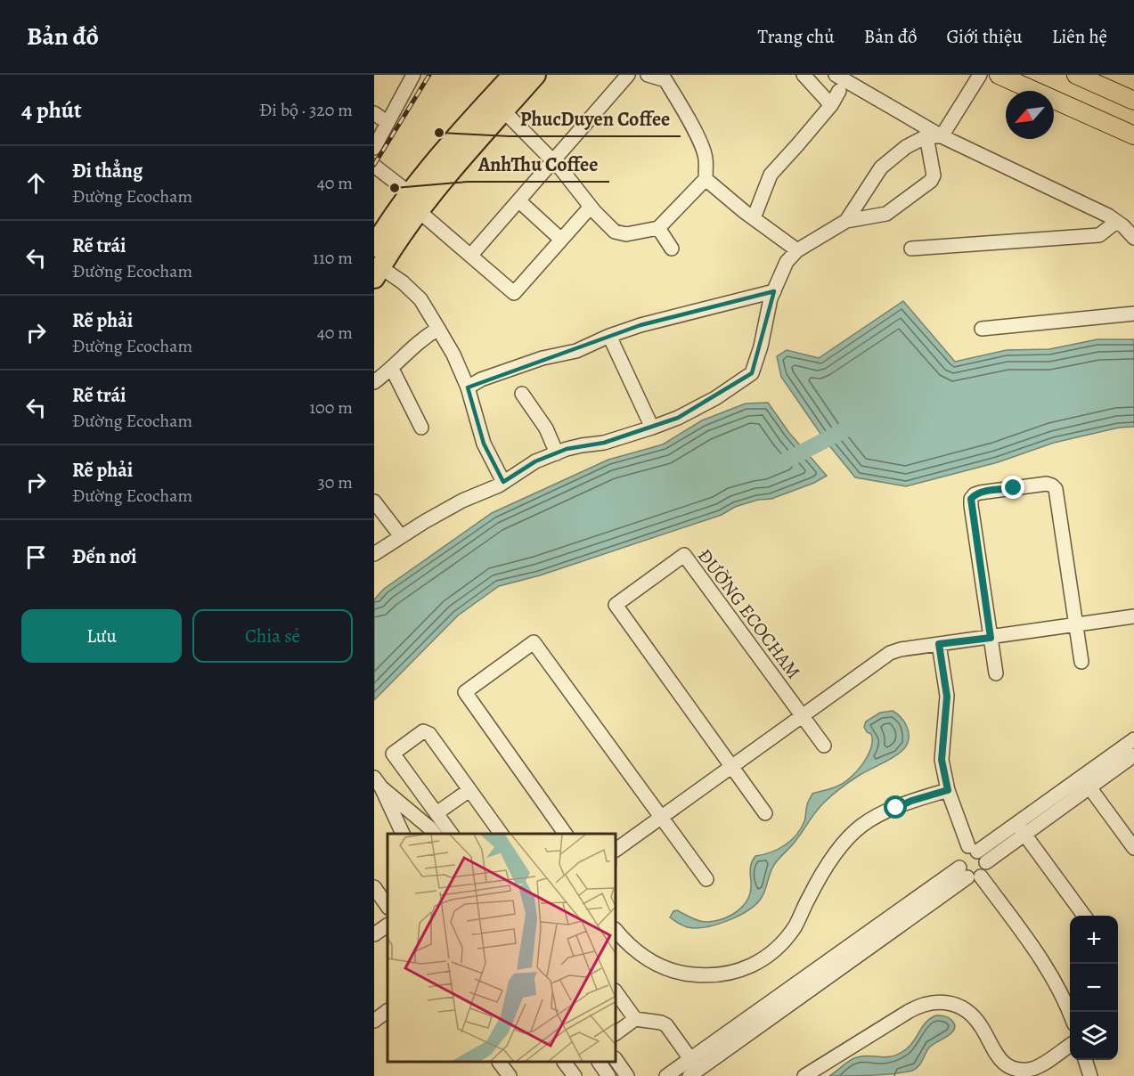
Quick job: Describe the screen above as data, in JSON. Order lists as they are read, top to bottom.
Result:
{
  "streets": {
    "street": ["ĐƯỜNG ECOCHAM"]
  },
  "places": ["PhucDuyen Coffee", "AnhThu Coffee"],
  "north": "bottom left",
  "page": {
    "header": "Bản đồ",
    "nav": [
      "Trang chủ",
      "Bản đồ",
      "Giới thiệu",
      "Liên hệ"
    ],
    "heading": ["4 phút", "Đi bộ · 320 m"],
    "list": [
      ["Đi thẳng", "Đường Ecocham", "40 m"],
      ["Rẽ trái", "Đường Ecocham", "110 m"],
      ["Rẽ phải", "Đường Ecocham", "40 m"],
      ["Rẽ trái", "Đường Ecocham", "100 m"],
      ["Rẽ phải", "Đường Ecocham", "30 m"],
      "Đến nơi"
    ],
    "buttons": ["Lưu", "Chia sẻ"],
    "map_buttons": ["+", "−"]
  }
}
